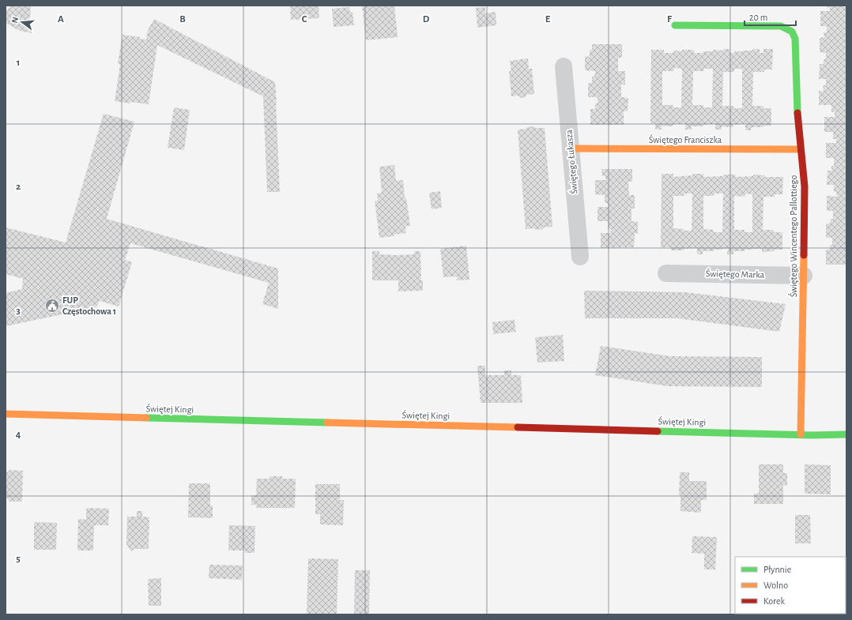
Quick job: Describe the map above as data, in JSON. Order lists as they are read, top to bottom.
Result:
{
  "streets": {
    "street": [
      "Świętego Franciszka",
      "Świętego Łukasza",
      "Świętego Wincentego Pallottiego",
      "Świętego Marka",
      "Świętej Kingi"
    ]
  },
  "crossings": [
    ["Świętego Franciszka", "Świętego Łukasza"],
    ["Świętego Franciszka", "Świętego Wincentego Pallottiego"],
    ["Świętego Wincentego Pallottiego", "Świętego Marka"],
    ["Świętego Wincentego Pallottiego", "Świętej Kingi"]
  ],
  "places": {
    "public building": ["FUP Częstochowa 1"]
  },
  "legend": ["Płynnie", "Wolno", "Korek"],
  "scale_bar": "20 m",
  "north": "left",
  "grid": {
    "columns": [
      "A",
      "B",
      "C",
      "D",
      "E",
      "F"
    ],
    "rows": [
      "1",
      "2",
      "3",
      "4",
      "5"
    ]
  }
}
